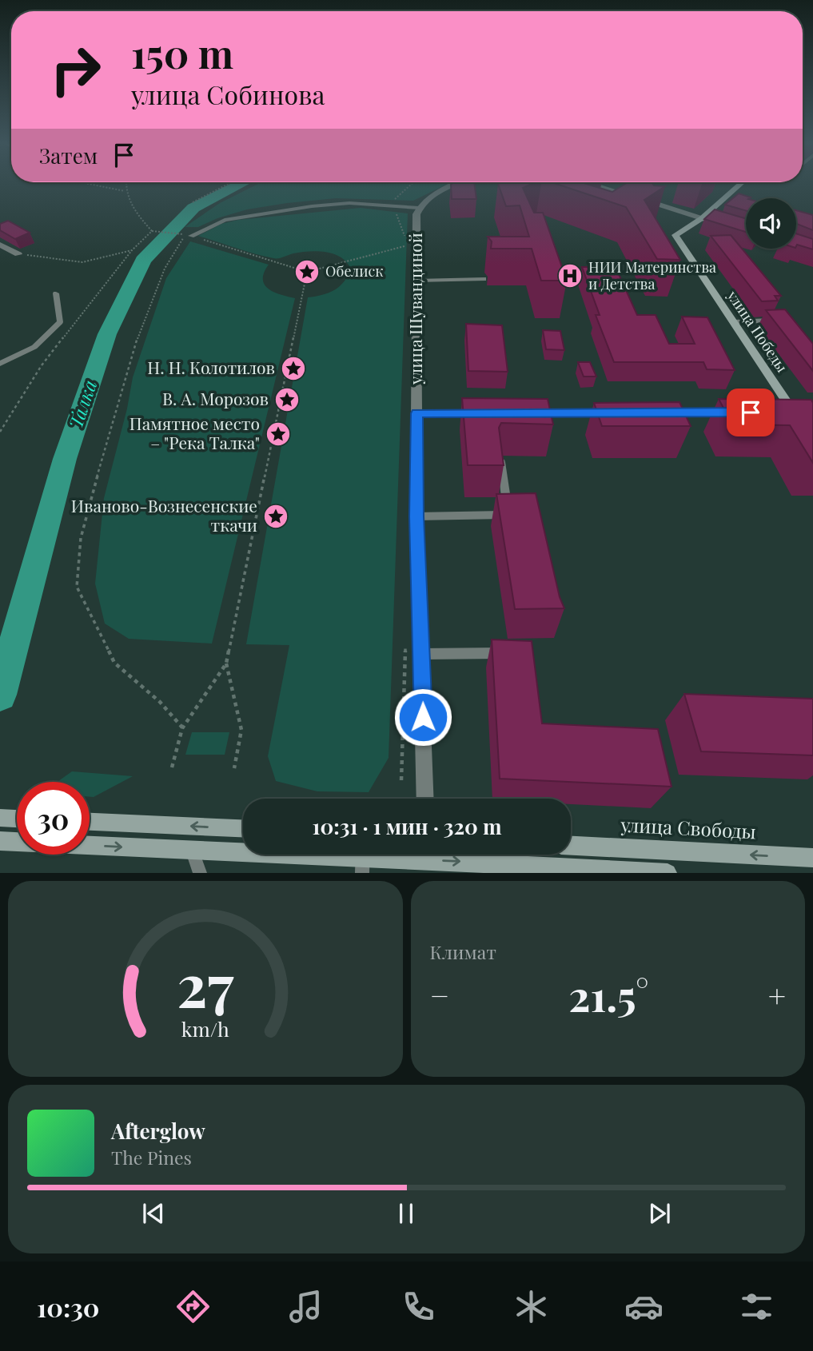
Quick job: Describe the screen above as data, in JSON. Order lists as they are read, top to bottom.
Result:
{
  "streets": {
    "main road": ["улица Победы", "улица Свободы"],
    "street": ["улица Шувандиной"]
  },
  "water": ["Талка"],
  "places": {
    "place": [
      "Обелиск",
      "Н. Н. Колотилов",
      "В. А. Морозов",
      "Памятное место – \"Река Талка\"",
      "Иваново-Вознесенские ткачи"
    ],
    "hospital": ["НИИ Материнства и Детства"]
  },
  "page": {
    "turn": ["150 m", "улица Собинова"],
    "then": "Затем",
    "limit": "30",
    "trip": "10:31 · 1 мин · 320 m",
    "tile": "Климат",
    "heat": ["−", "21.5°", "+"],
    "song": ["Afterglow", "The Pines"],
    "tabs": "10:30",
    "gauge": ["27", "km/h"]
  }
}
